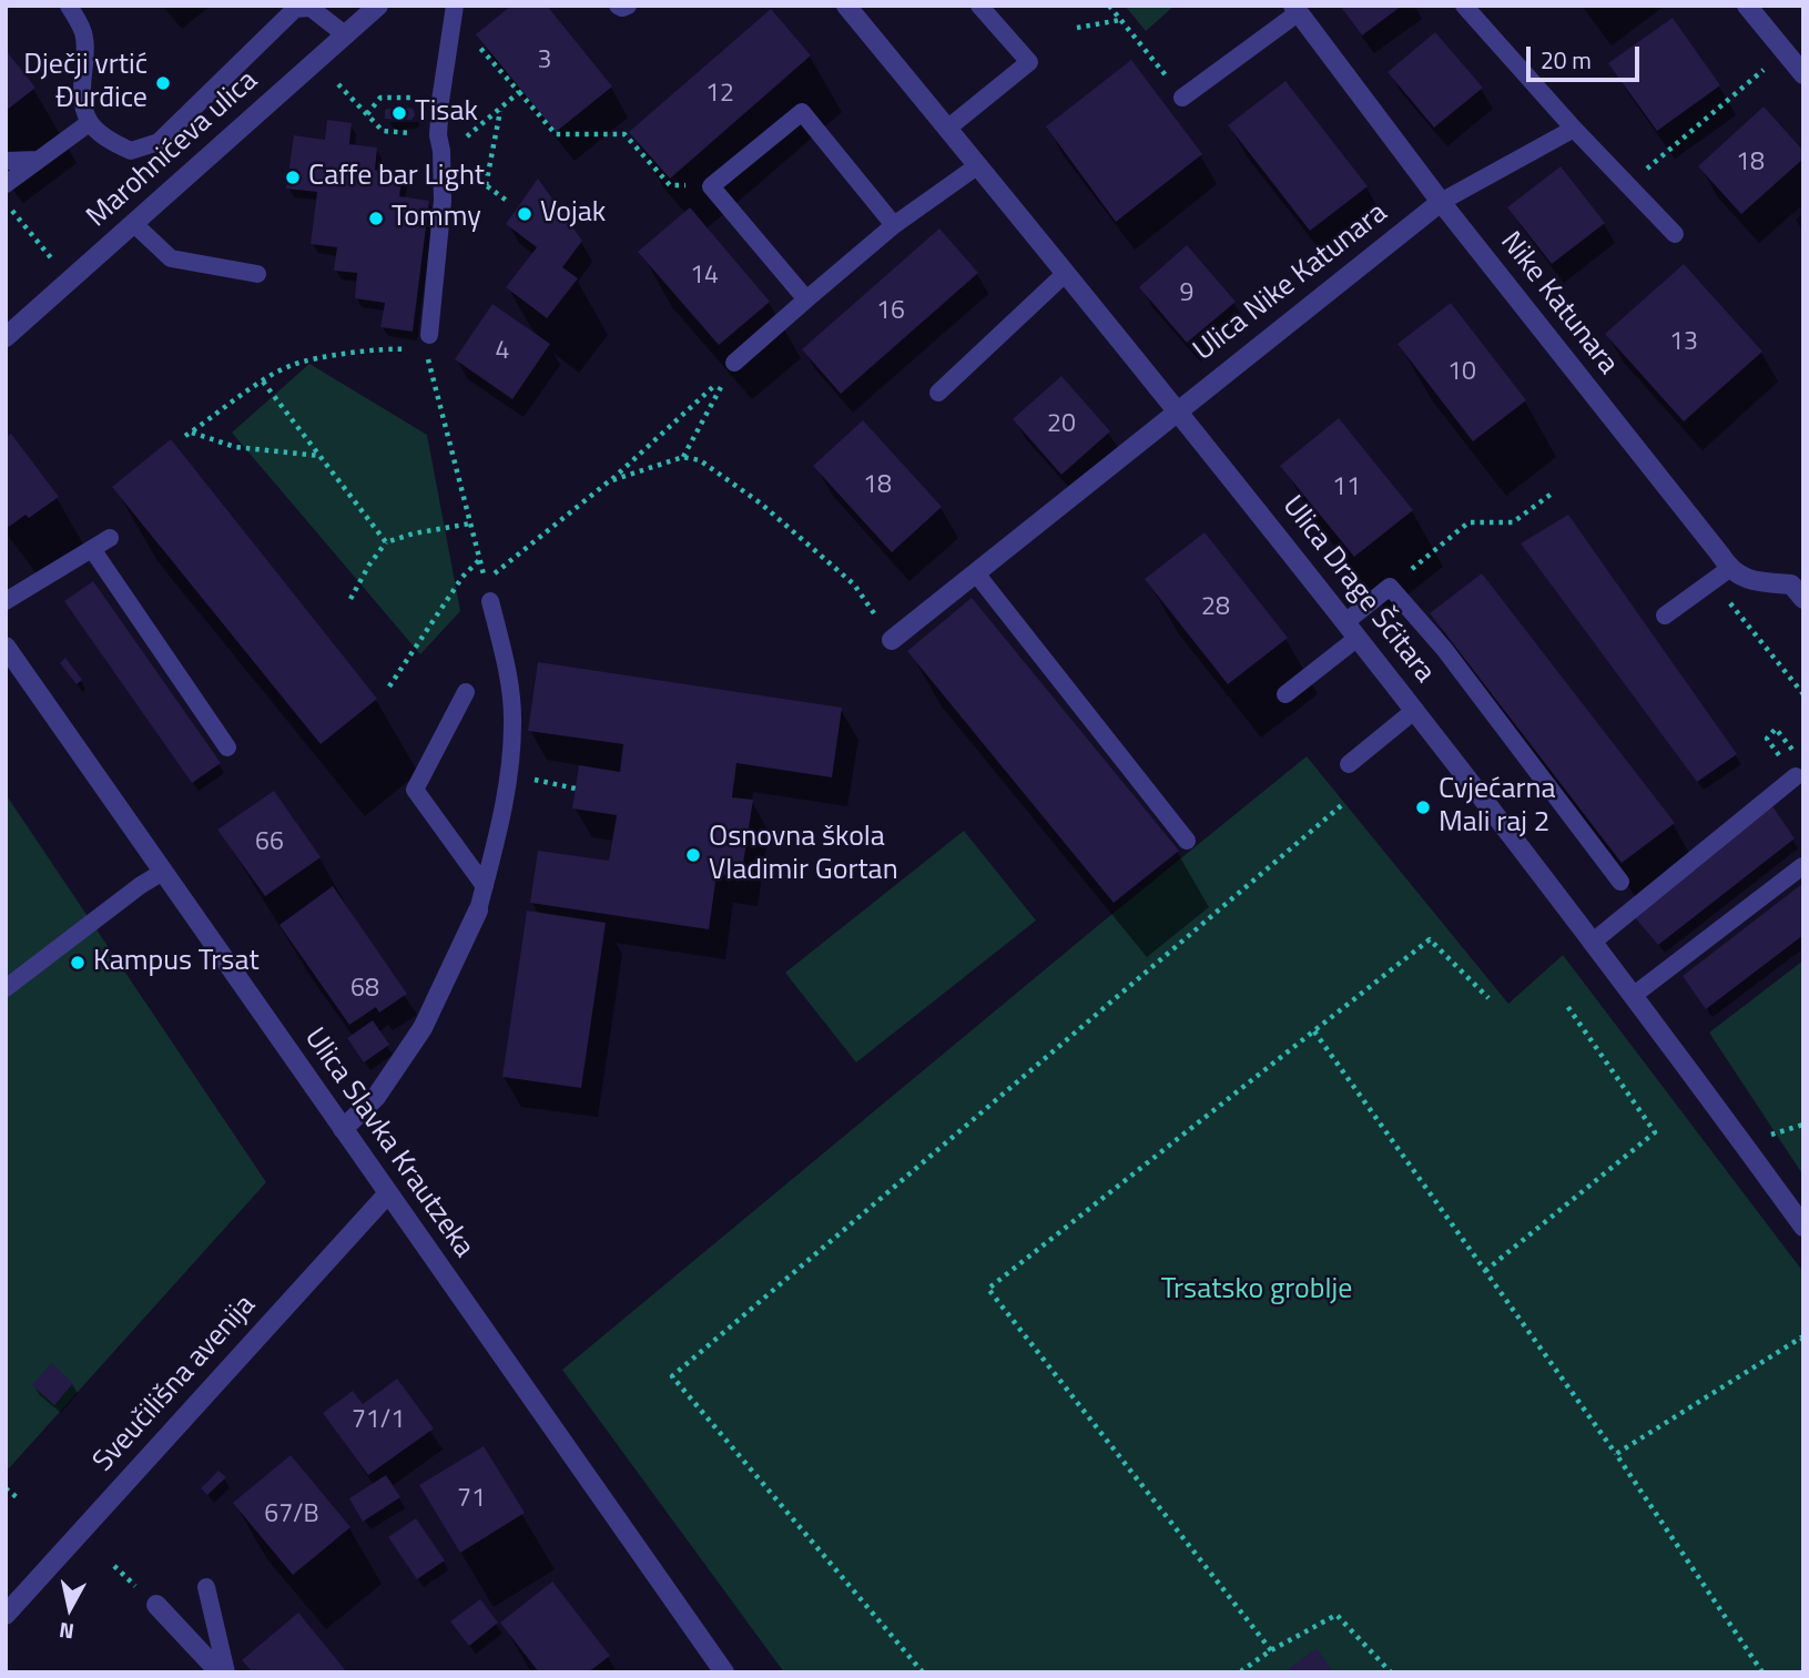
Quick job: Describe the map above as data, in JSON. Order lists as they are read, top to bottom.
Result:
{
  "streets": {
    "street": [
      "Marohnićeva ulica",
      "Ulica Nike Katunara",
      "Nike Katunara",
      "Ulica Drage Šćitara",
      "Ulica Slavka Krautzeka",
      "Sveučilišna avenija"
    ]
  },
  "crossings": [
    ["Ulica Nike Katunara", "Nike Katunara"],
    ["Ulica Nike Katunara", "Ulica Drage Šćitara"],
    ["Ulica Slavka Krautzeka", "Sveučilišna avenija"]
  ],
  "parks": ["Trsatsko groblje"],
  "places": [
    "Dječji vrtić Đurđice",
    "Tisak",
    "Caffe bar Light",
    "Vojak",
    "Tommy",
    "Cvjećarna Mali raj 2",
    "Osnovna škola Vladimir Gortan",
    "Kampus Trsat"
  ],
  "house_numbers": [
    "3",
    "12",
    "18",
    "14",
    "9",
    "16",
    "13",
    "4",
    "10",
    "20",
    "18",
    "11",
    "28",
    "66",
    "68",
    "71/1",
    "71",
    "67/B"
  ],
  "scale_bar": "20 m",
  "north": "bottom"
}
